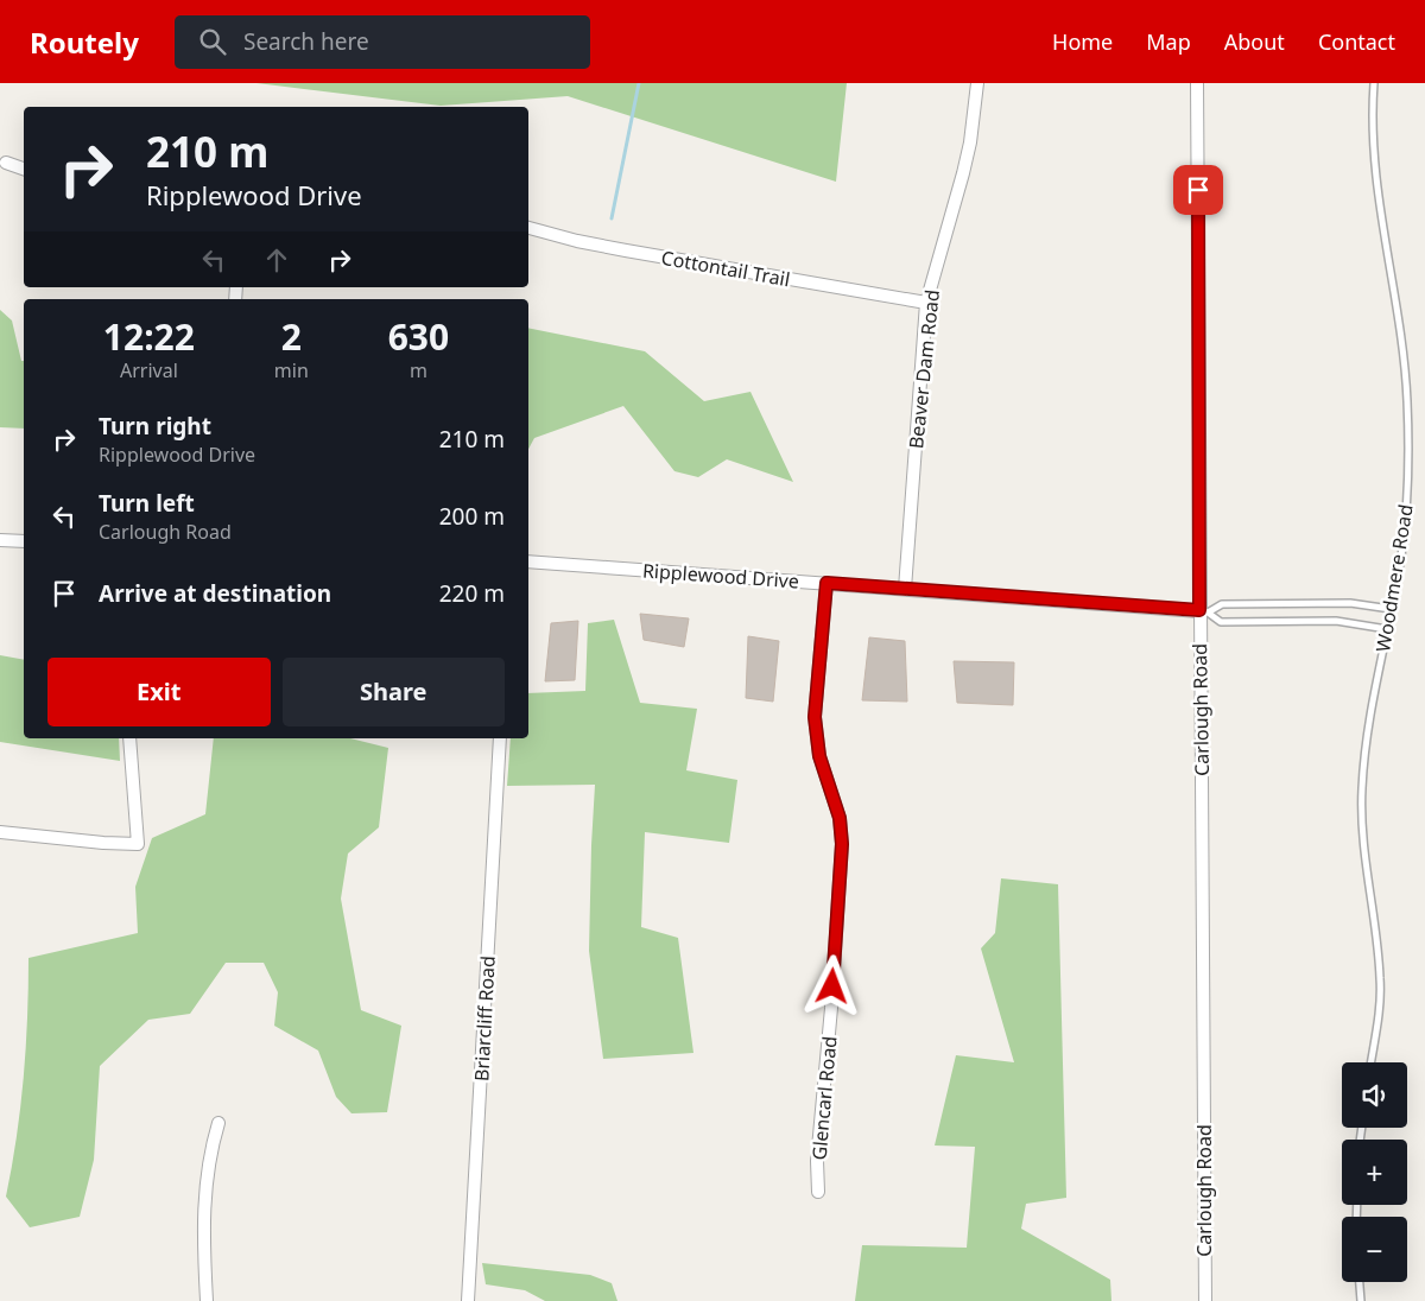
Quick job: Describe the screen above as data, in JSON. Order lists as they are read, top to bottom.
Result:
{
  "streets": {
    "street": [
      "Cottontail Trail",
      "Beaver Dam Road",
      "Ripplewood Drive",
      "Carlough Road",
      "Briarcliff Road",
      "Glencarl Road"
    ],
    "lane": ["Woodmere Road"]
  },
  "crossings": [
    ["Cottontail Trail", "Beaver Dam Road"],
    ["Beaver Dam Road", "Ripplewood Drive"],
    ["Ripplewood Drive", "Carlough Road"],
    ["Ripplewood Drive", "Glencarl Road"]
  ],
  "page": {
    "header": "Routely",
    "search": "Search here",
    "nav": [
      "Home",
      "Map",
      "About",
      "Contact"
    ],
    "turn": ["210 m", "Ripplewood Drive"],
    "eta": [
      "12:22",
      "Arrival",
      "2",
      "min",
      "630",
      "m"
    ],
    "list": [
      {
        "name": "Turn right",
        "note": "Ripplewood Drive",
        "value": "210 m"
      },
      {
        "name": "Turn left",
        "note": "Carlough Road",
        "value": "200 m"
      },
      {
        "name": "Arrive at destination",
        "value": "220 m"
      }
    ],
    "buttons": ["Exit", "Share"],
    "map_buttons": ["+", "−"]
  }
}
